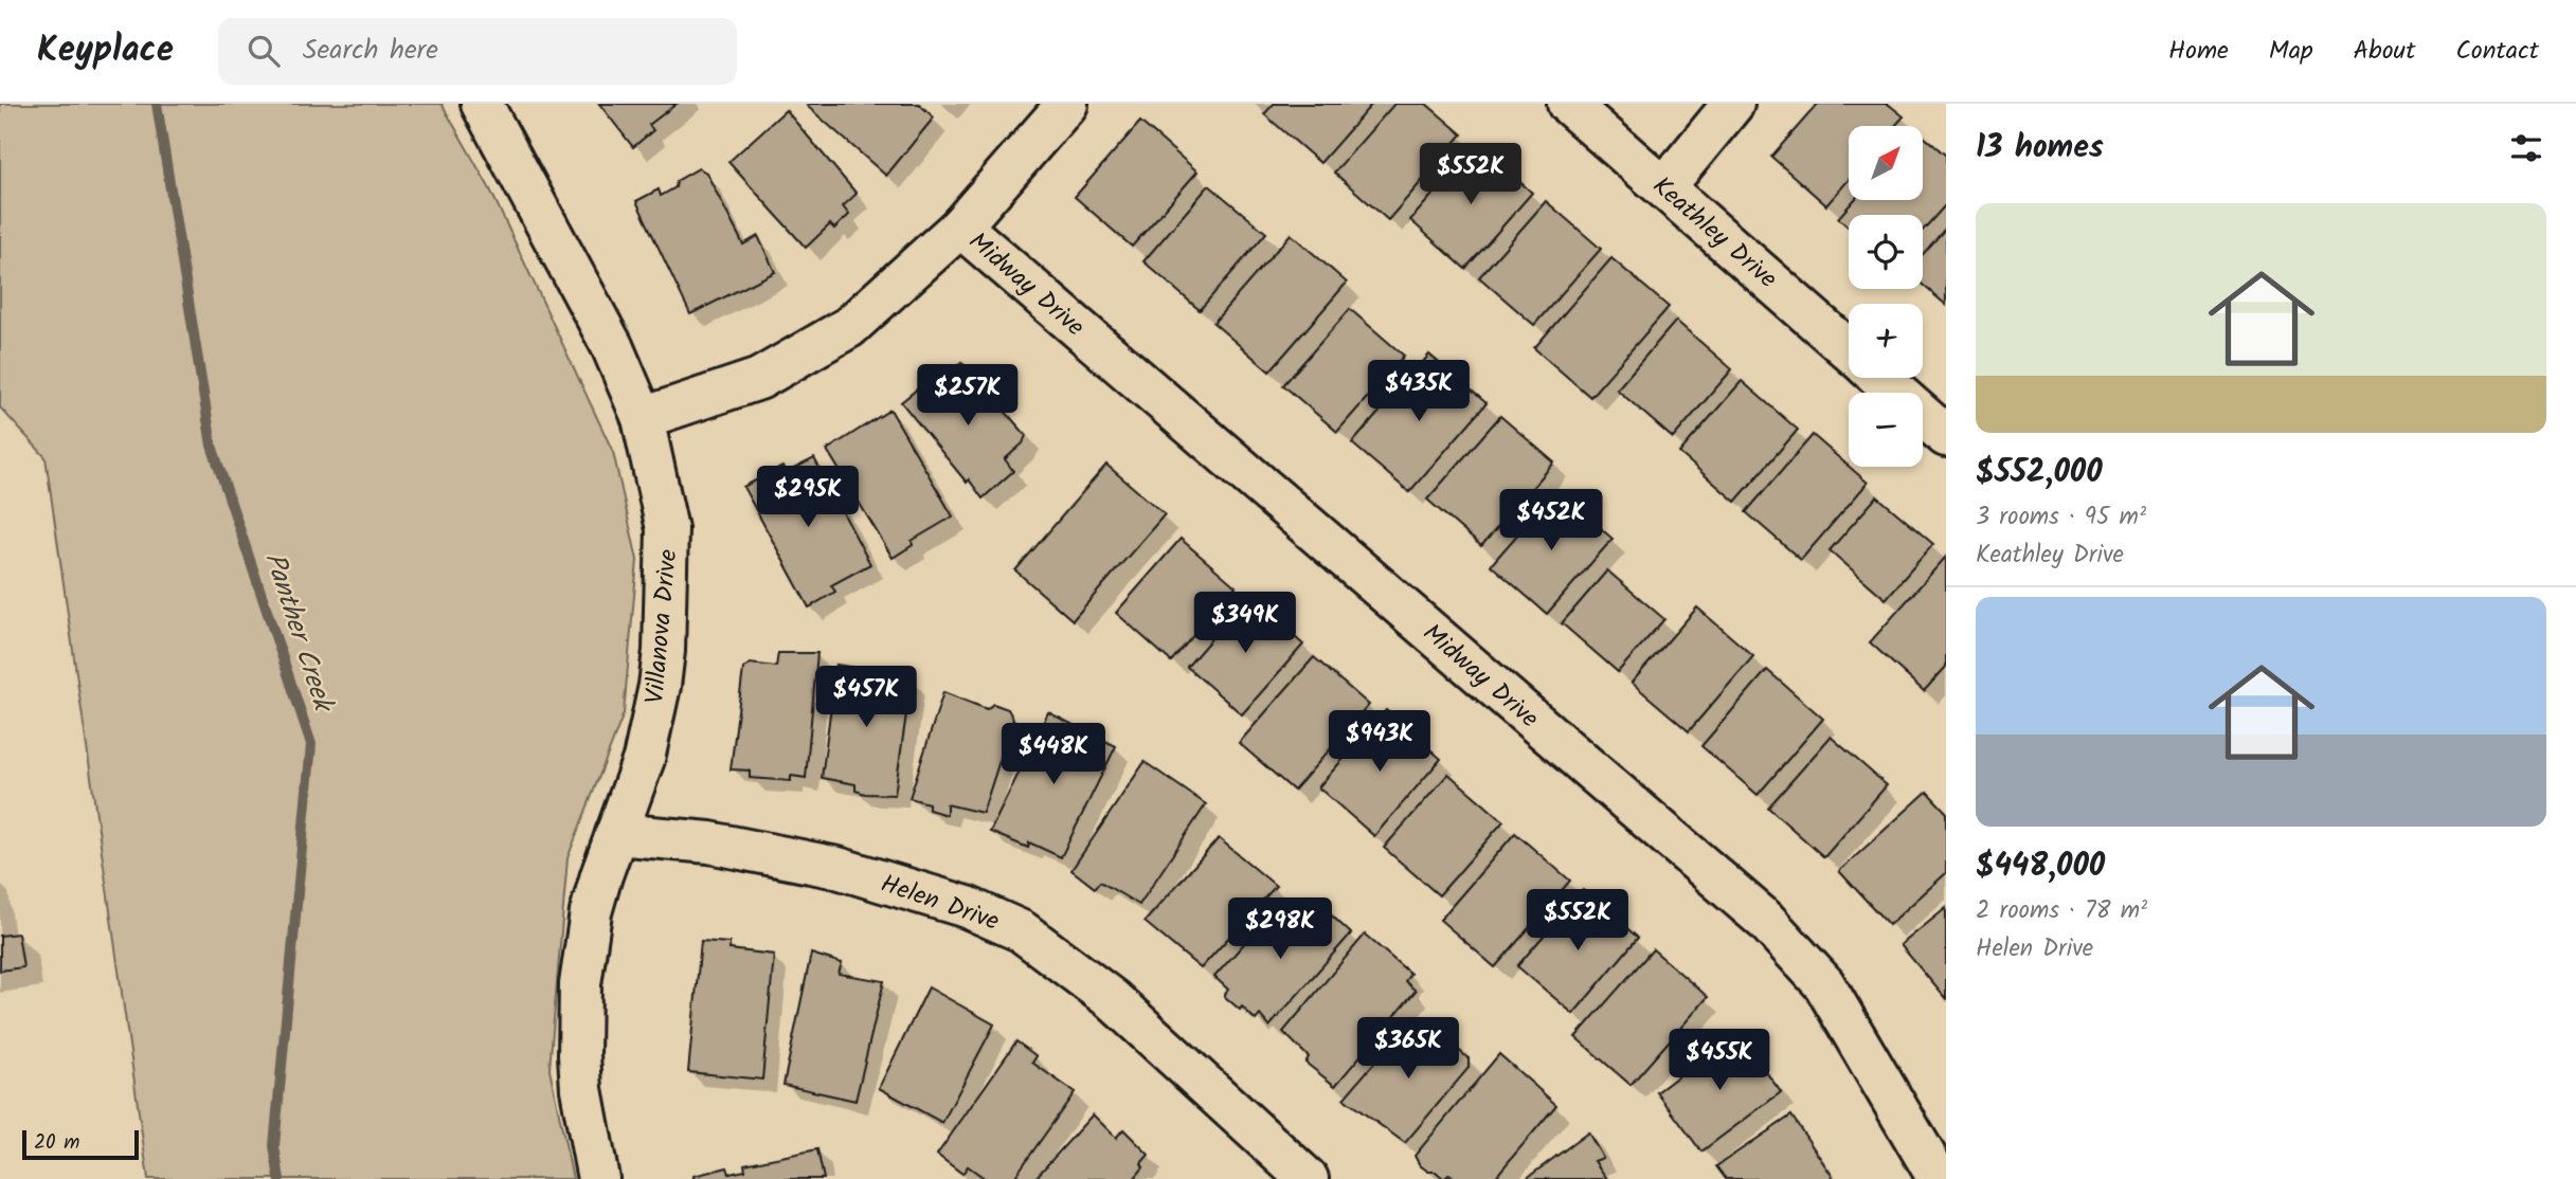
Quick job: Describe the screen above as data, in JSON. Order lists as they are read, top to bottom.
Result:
{
  "streets": {
    "street": [
      "Keathley Drive",
      "Midway Drive",
      "Villanova Drive",
      "Helen Drive"
    ]
  },
  "crossings": [
    ["Villanova Drive", "Helen Drive"]
  ],
  "water": ["Panther Creek"],
  "scale_bar": "20 m",
  "north": "top right",
  "page": {
    "header": "Keyplace",
    "search": "Search here",
    "nav": [
      "Home",
      "Map",
      "About",
      "Contact"
    ],
    "heading": "13 homes",
    "map_buttons": ["+", "−"],
    "price": [
      "$552K",
      "$435K",
      "$257K",
      "$295K",
      "$452K",
      "$349K",
      "$457K",
      "$943K",
      "$448K",
      "$552K",
      "$298K",
      "$365K",
      "$455K"
    ],
    "list": [
      {
        "name": "$552,000",
        "note": "3 rooms · 95 m² · Keathley Drive"
      },
      {
        "name": "$448,000",
        "note": "2 rooms · 78 m² · Helen Drive"
      }
    ],
    "scale": "20 m"
  }
}
